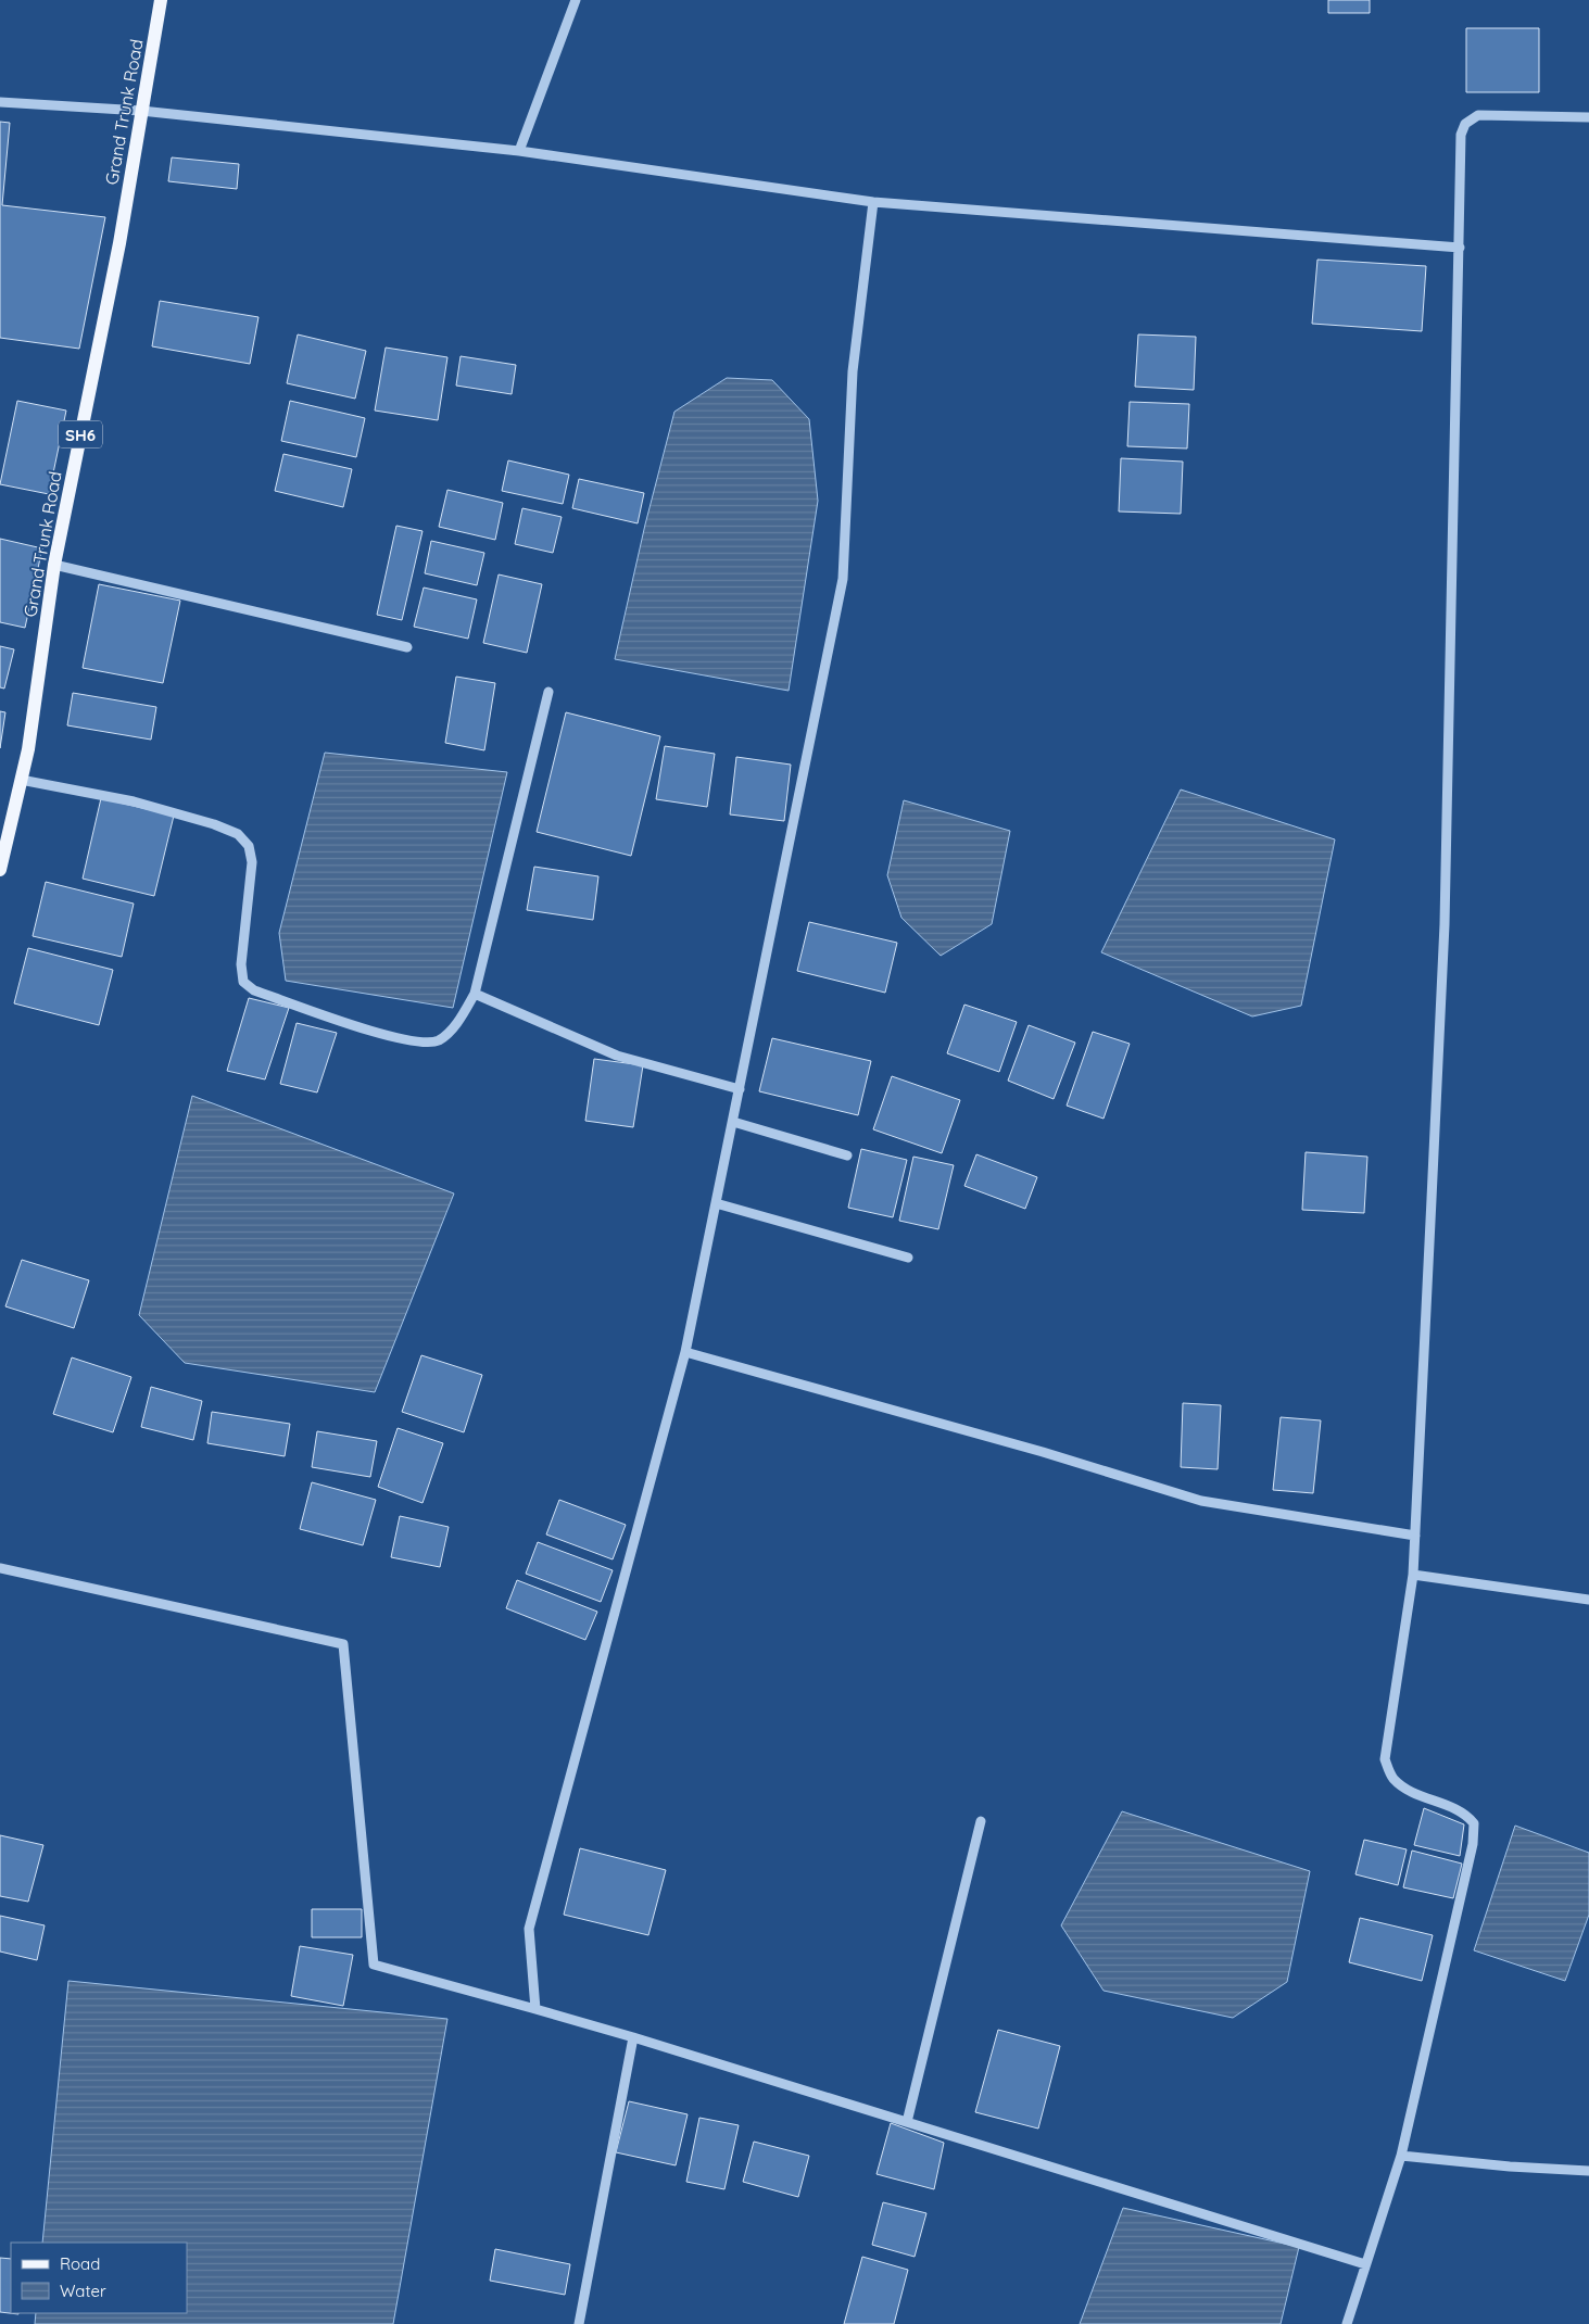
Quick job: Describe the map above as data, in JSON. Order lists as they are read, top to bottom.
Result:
{
  "streets": {
    "main road": ["Grand Trunk Road", "SH6"]
  },
  "legend": ["Road", "Water"]
}
